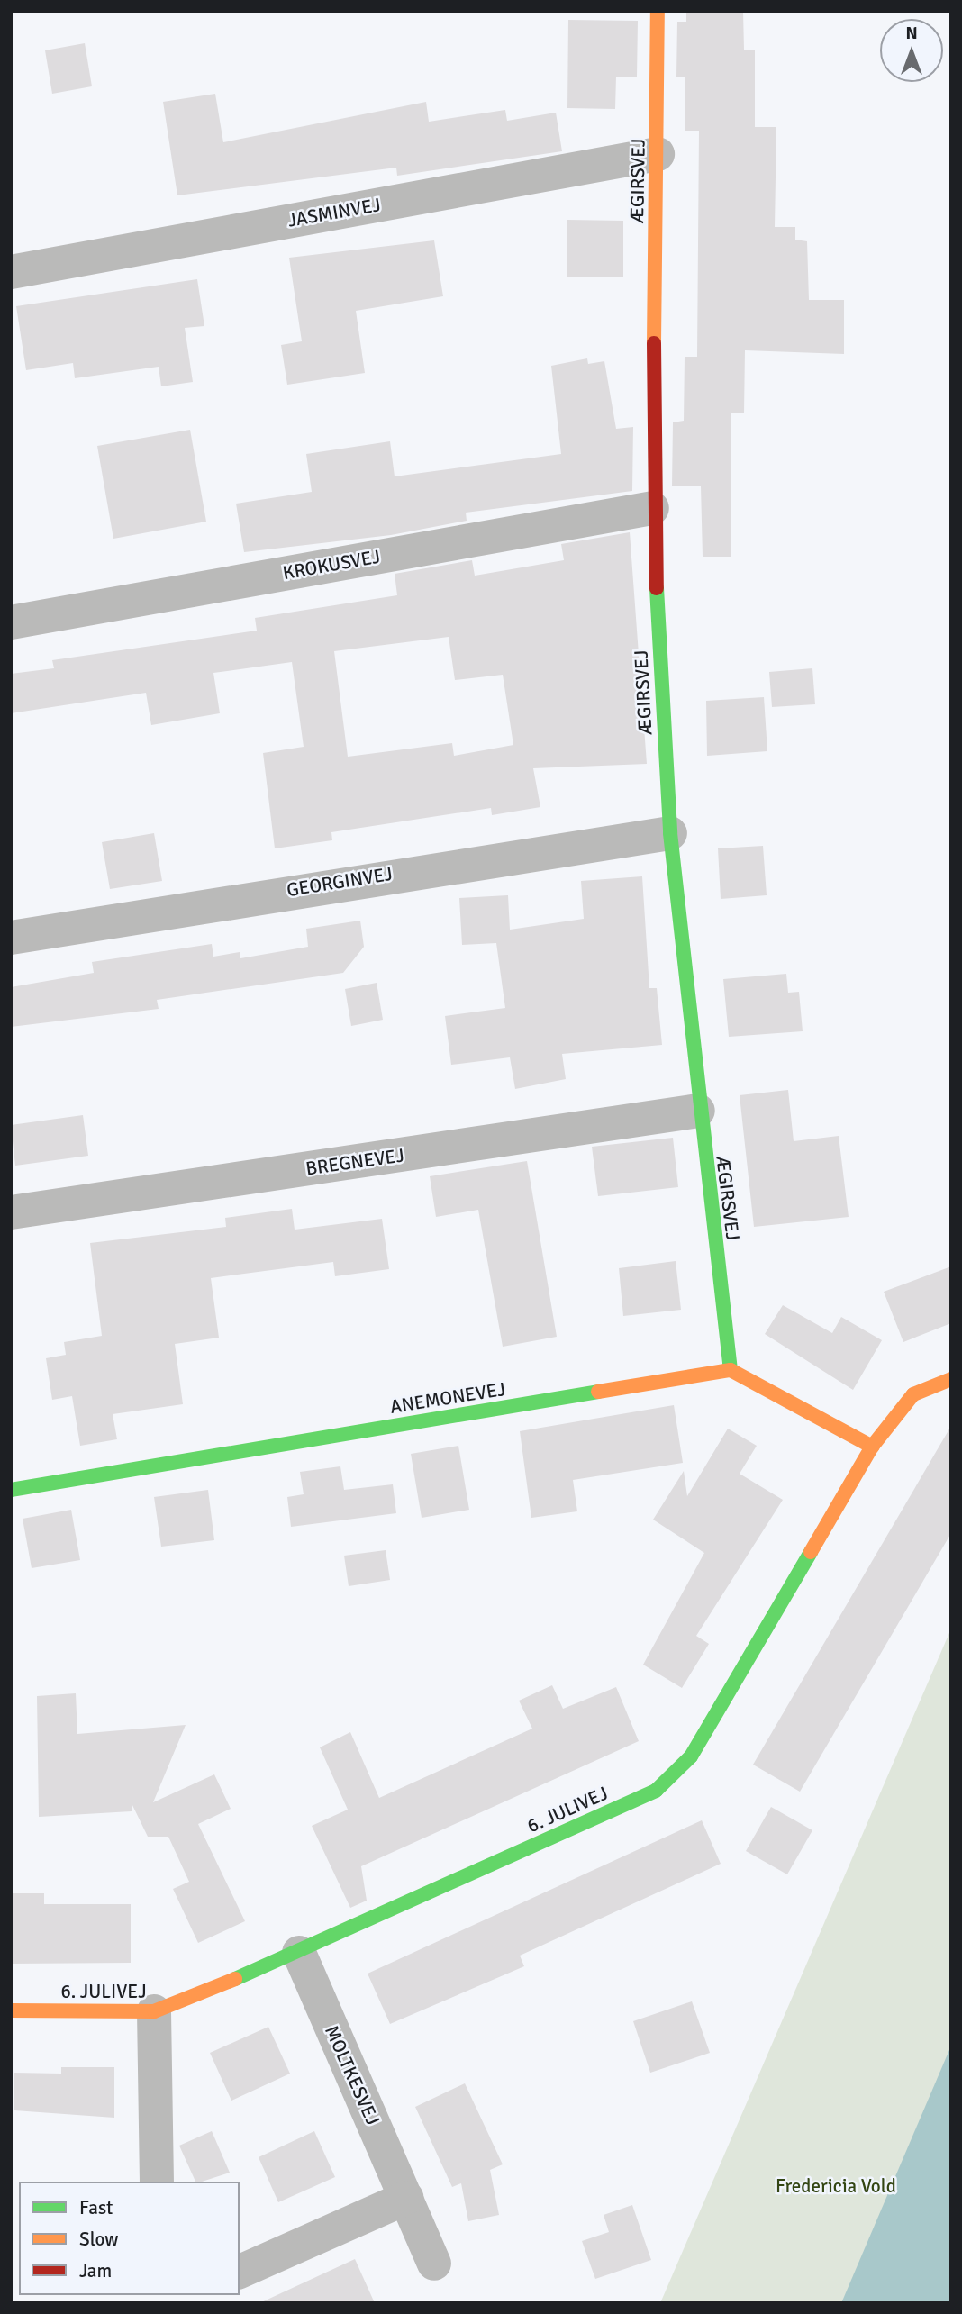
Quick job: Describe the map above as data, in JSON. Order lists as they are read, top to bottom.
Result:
{
  "streets": {
    "street": [
      "ÆGIRSVEJ",
      "JASMINVEJ",
      "KROKUSVEJ",
      "GEORGINVEJ",
      "BREGNEVEJ",
      "ANEMONEVEJ",
      "6. JULIVEJ",
      "MOLTKESVEJ"
    ]
  },
  "crossings": [
    ["ÆGIRSVEJ", "JASMINVEJ"],
    ["ÆGIRSVEJ", "KROKUSVEJ"],
    ["ÆGIRSVEJ", "GEORGINVEJ"],
    ["ÆGIRSVEJ", "BREGNEVEJ"],
    ["ÆGIRSVEJ", "ANEMONEVEJ"],
    ["6. JULIVEJ", "MOLTKESVEJ"]
  ],
  "parks": ["Fredericia Vold"],
  "legend": ["Fast", "Slow", "Jam"],
  "north": "top"
}
